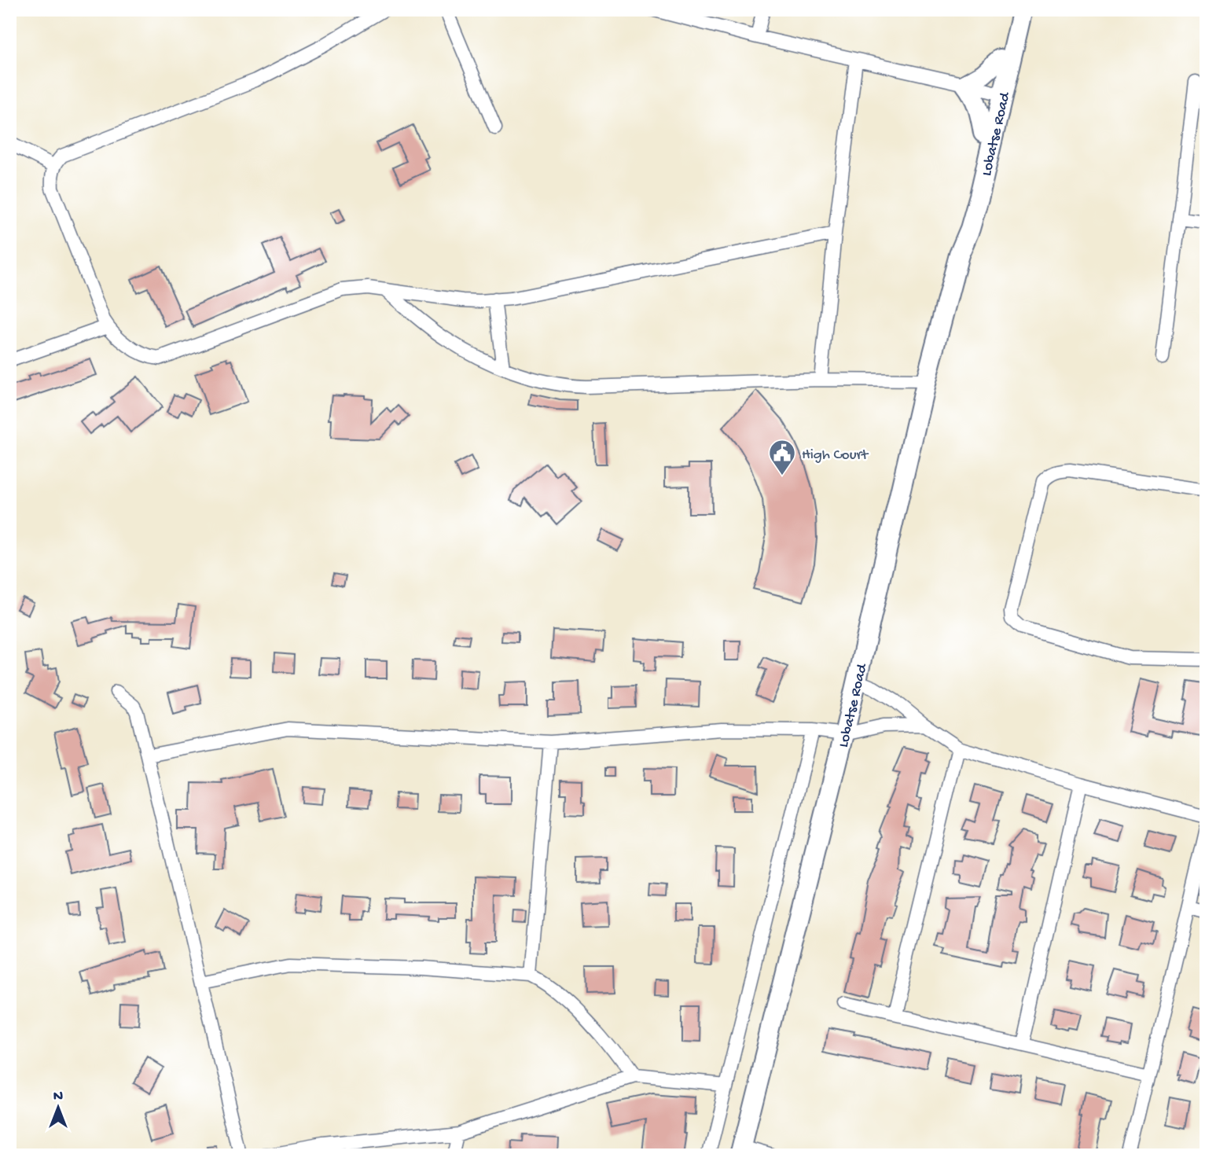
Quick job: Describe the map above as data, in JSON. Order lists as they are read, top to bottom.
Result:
{
  "streets": {
    "highway": ["Lobatse Road"]
  },
  "places": {
    "public building": ["High Court"]
  },
  "north": "top"
}
